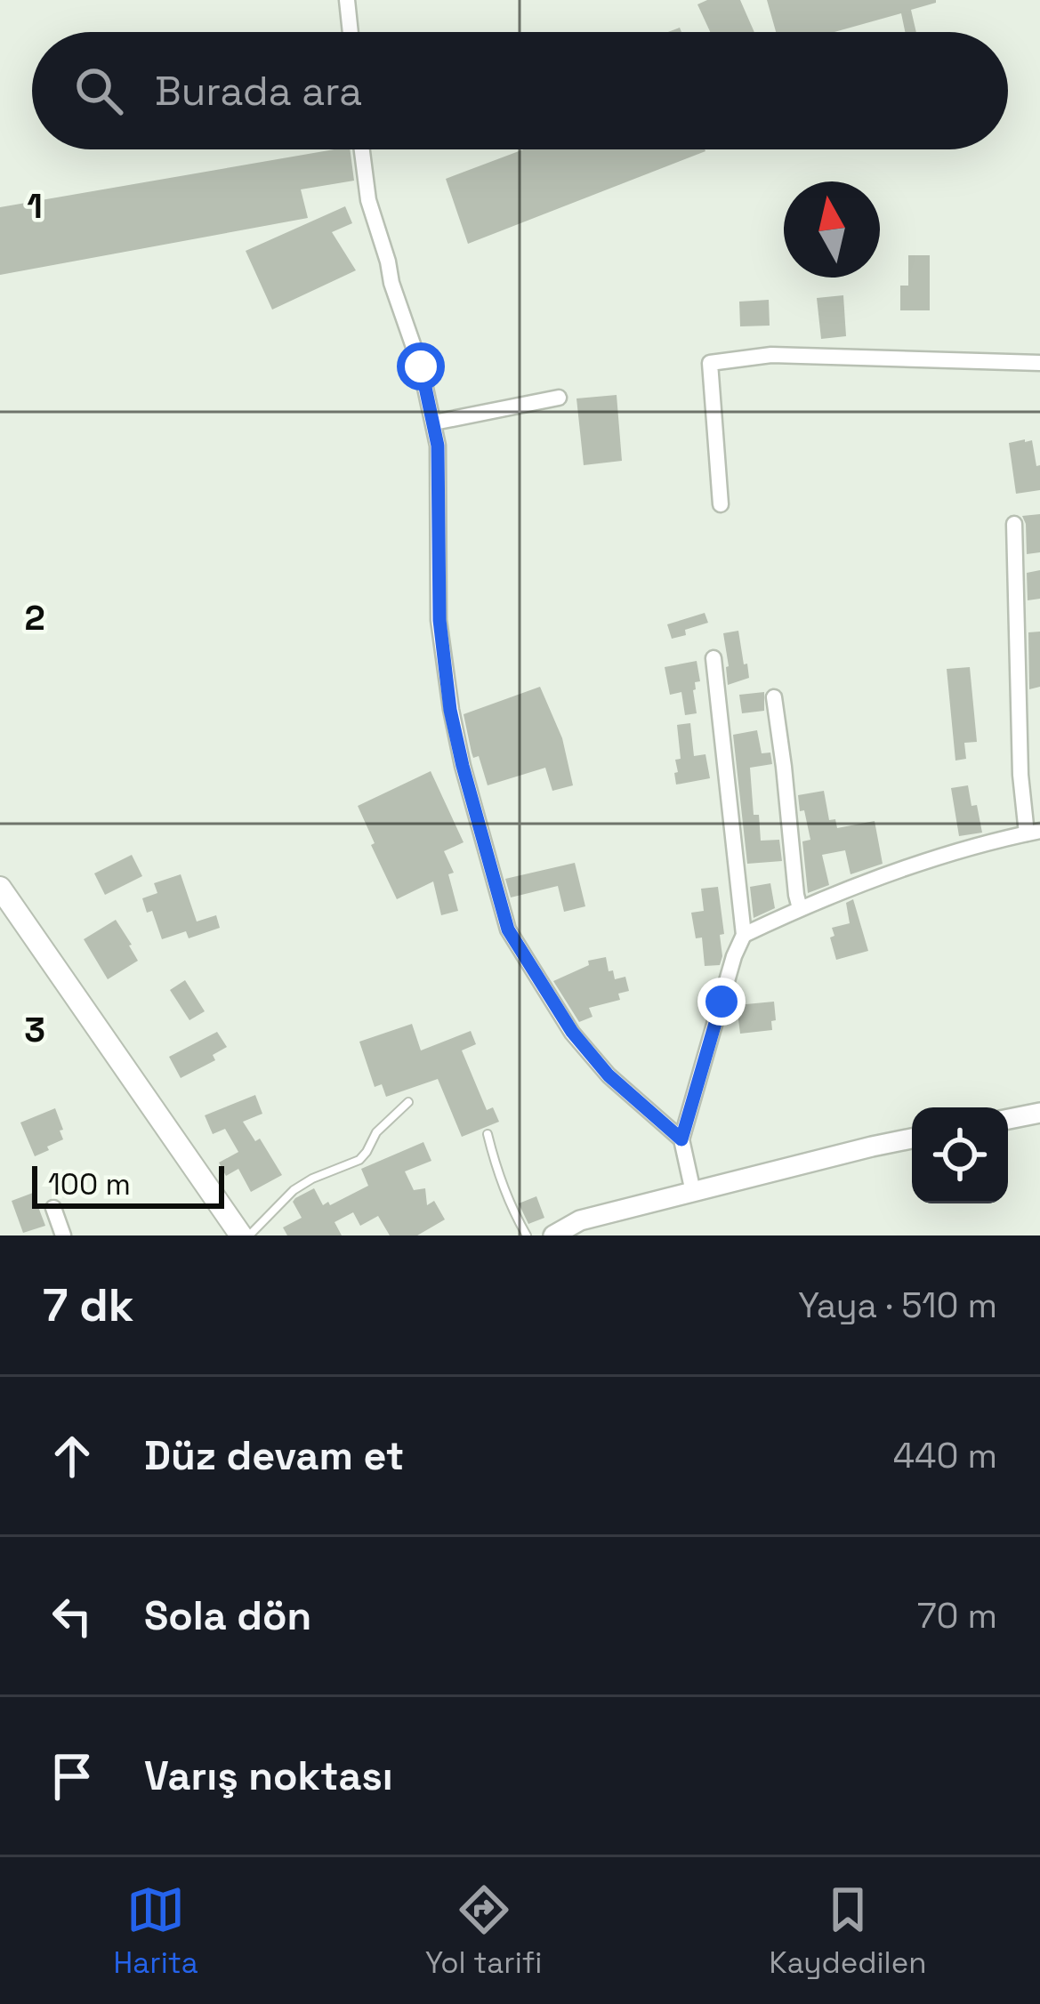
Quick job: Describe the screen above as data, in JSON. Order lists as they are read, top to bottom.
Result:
{
  "scale_bar": "100 m",
  "north": "top",
  "page": {
    "search": "Burada ara",
    "scale": "100 m",
    "heading": ["7 dk", "Yaya · 510 m"],
    "list": [
      ["Düz devam et", "440 m"],
      ["Sola dön", "70 m"],
      "Varış noktası"
    ],
    "nav": ["Harita", "Yol tarifi", "Kaydedilen"]
  },
  "grid": {
    "rows": ["1", "2", "3"]
  }
}
